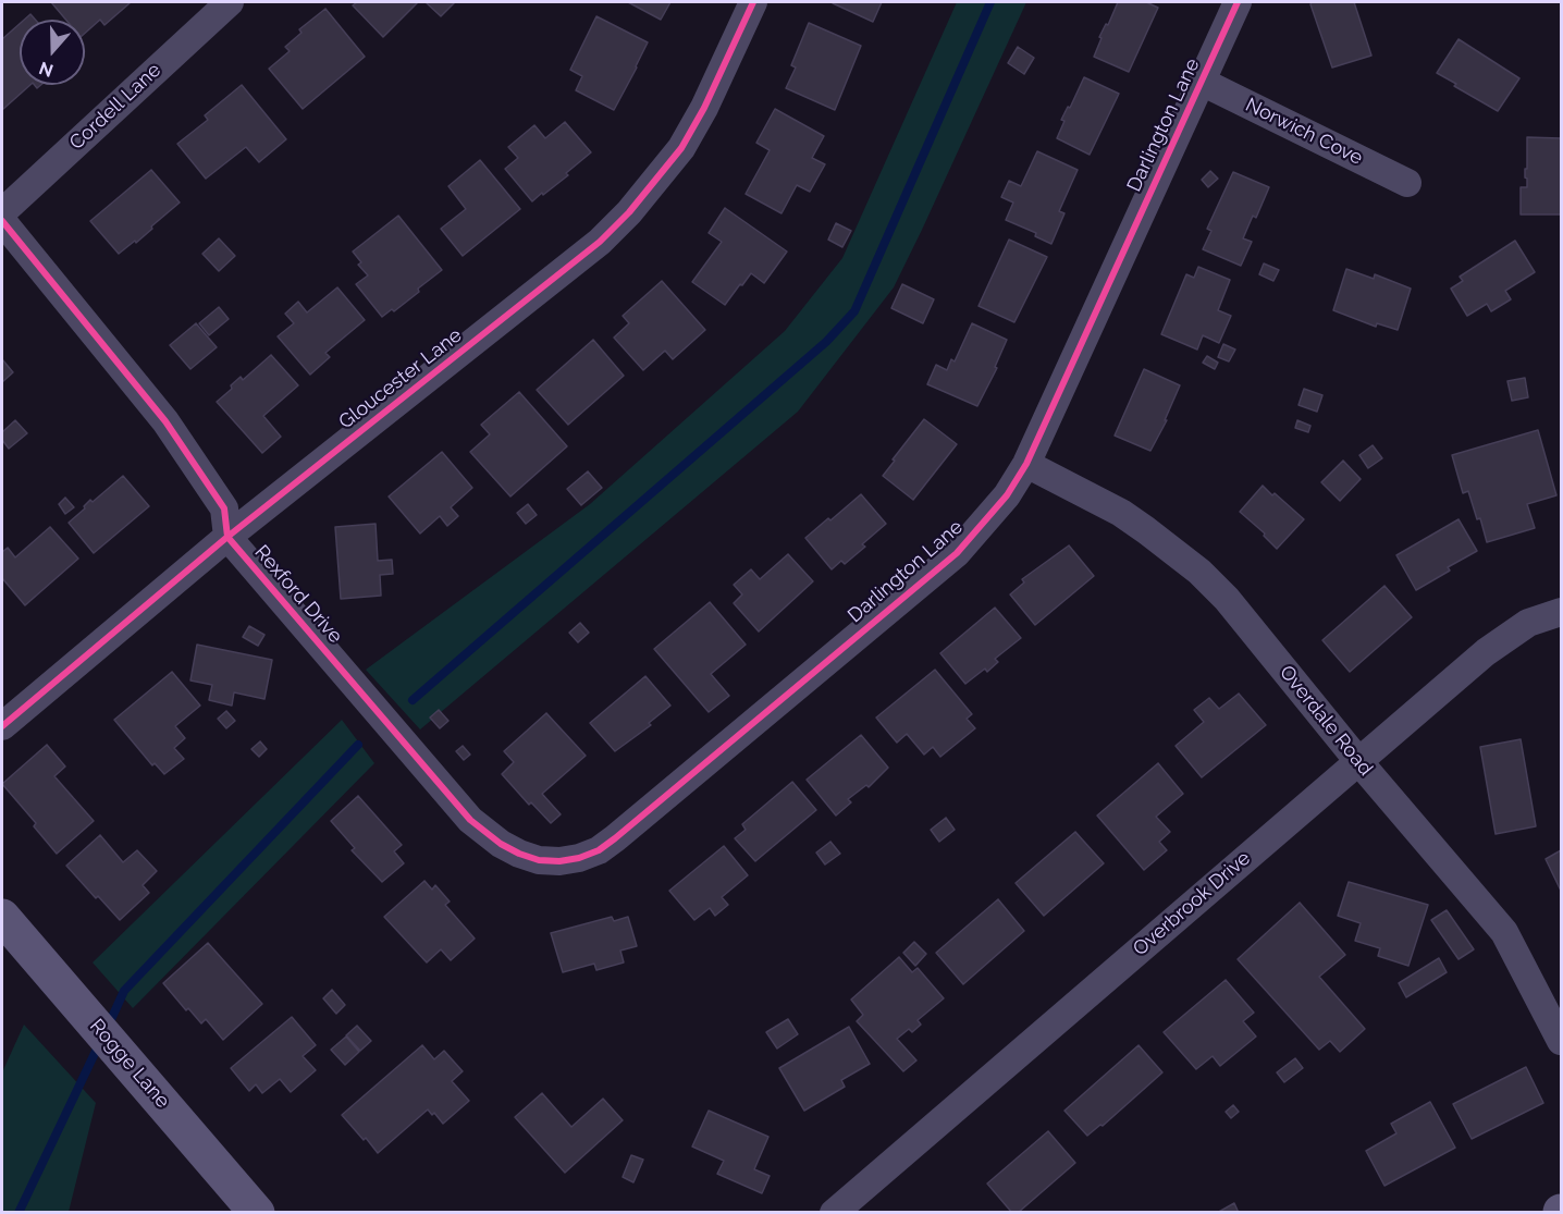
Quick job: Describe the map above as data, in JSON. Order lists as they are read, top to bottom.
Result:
{
  "streets": {
    "street": [
      "Cordell Lane",
      "Darlington Lane",
      "Norwich Cove",
      "Gloucester Lane",
      "Rexford Drive",
      "Overdale Road",
      "Overbrook Drive",
      "Rogge Lane"
    ]
  },
  "crossings": [
    ["Darlington Lane", "Norwich Cove"],
    ["Darlington Lane", "Rexford Drive"],
    ["Darlington Lane", "Overdale Road"],
    ["Gloucester Lane", "Rexford Drive"],
    ["Overdale Road", "Overbrook Drive"]
  ],
  "north": "bottom"
}
